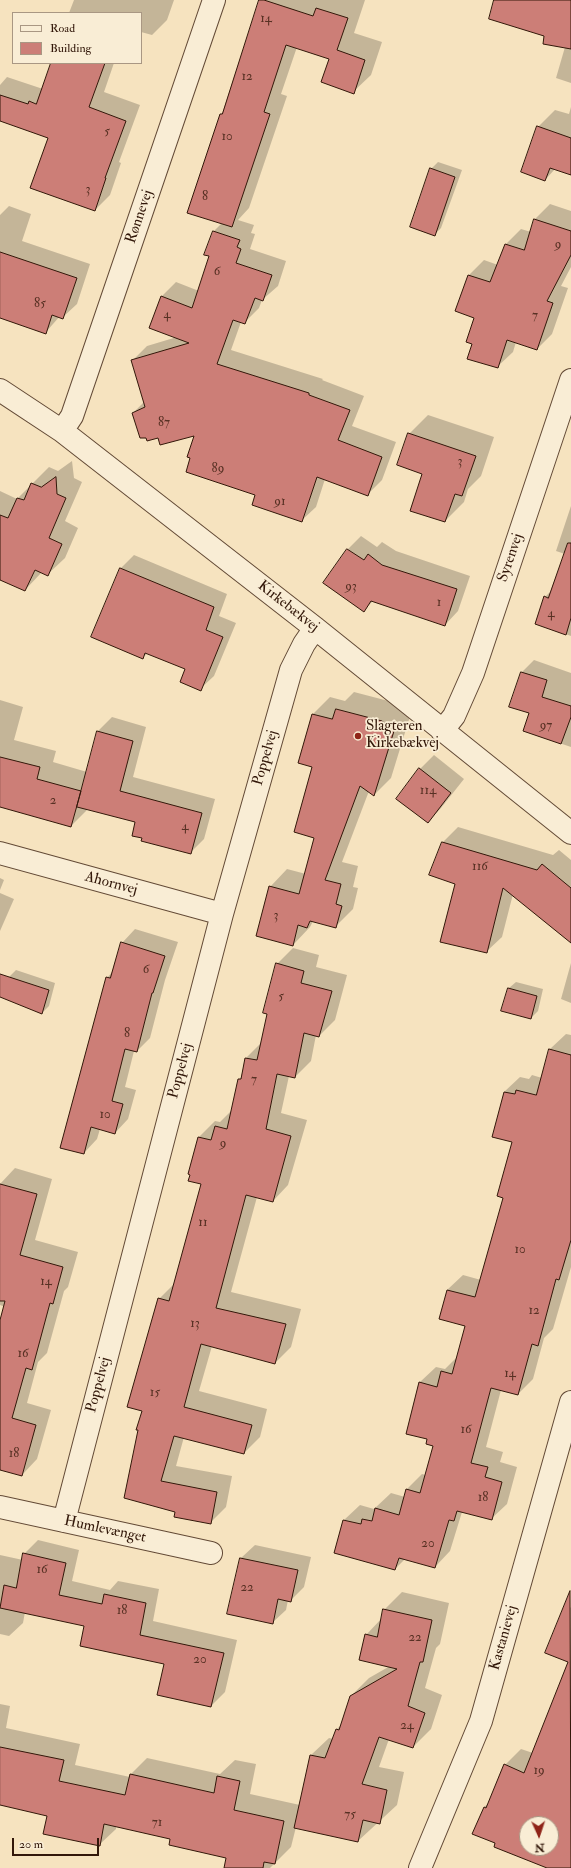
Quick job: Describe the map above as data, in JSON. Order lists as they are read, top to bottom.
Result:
{
  "streets": {
    "street": [
      "Rønnevej",
      "Syrenvej",
      "Kirkebækvej",
      "Poppelvej",
      "Ahornvej",
      "Humlevænget",
      "Kastanievej"
    ]
  },
  "crossings": [
    ["Rønnevej", "Kirkebækvej"],
    ["Syrenvej", "Kirkebækvej"],
    ["Kirkebækvej", "Poppelvej"],
    ["Poppelvej", "Ahornvej"],
    ["Poppelvej", "Humlevænget"]
  ],
  "places": ["Slagteren Kirkebækvej"],
  "house_numbers": [
    "14",
    "12",
    "5",
    "10",
    "3",
    "8",
    "9",
    "6",
    "85",
    "4",
    "7",
    "87",
    "3",
    "89",
    "91",
    "93",
    "1",
    "4",
    "97",
    "114",
    "2",
    "4",
    "116",
    "3",
    "6",
    "5",
    "8",
    "7",
    "10",
    "9",
    "11",
    "10",
    "14",
    "12",
    "13",
    "16",
    "14",
    "15",
    "16",
    "18",
    "18",
    "20",
    "16",
    "22",
    "18",
    "22",
    "20",
    "24",
    "19",
    "75",
    "71"
  ],
  "legend": ["Road", "Building"],
  "scale_bar": "20 m",
  "north": "bottom"
}
